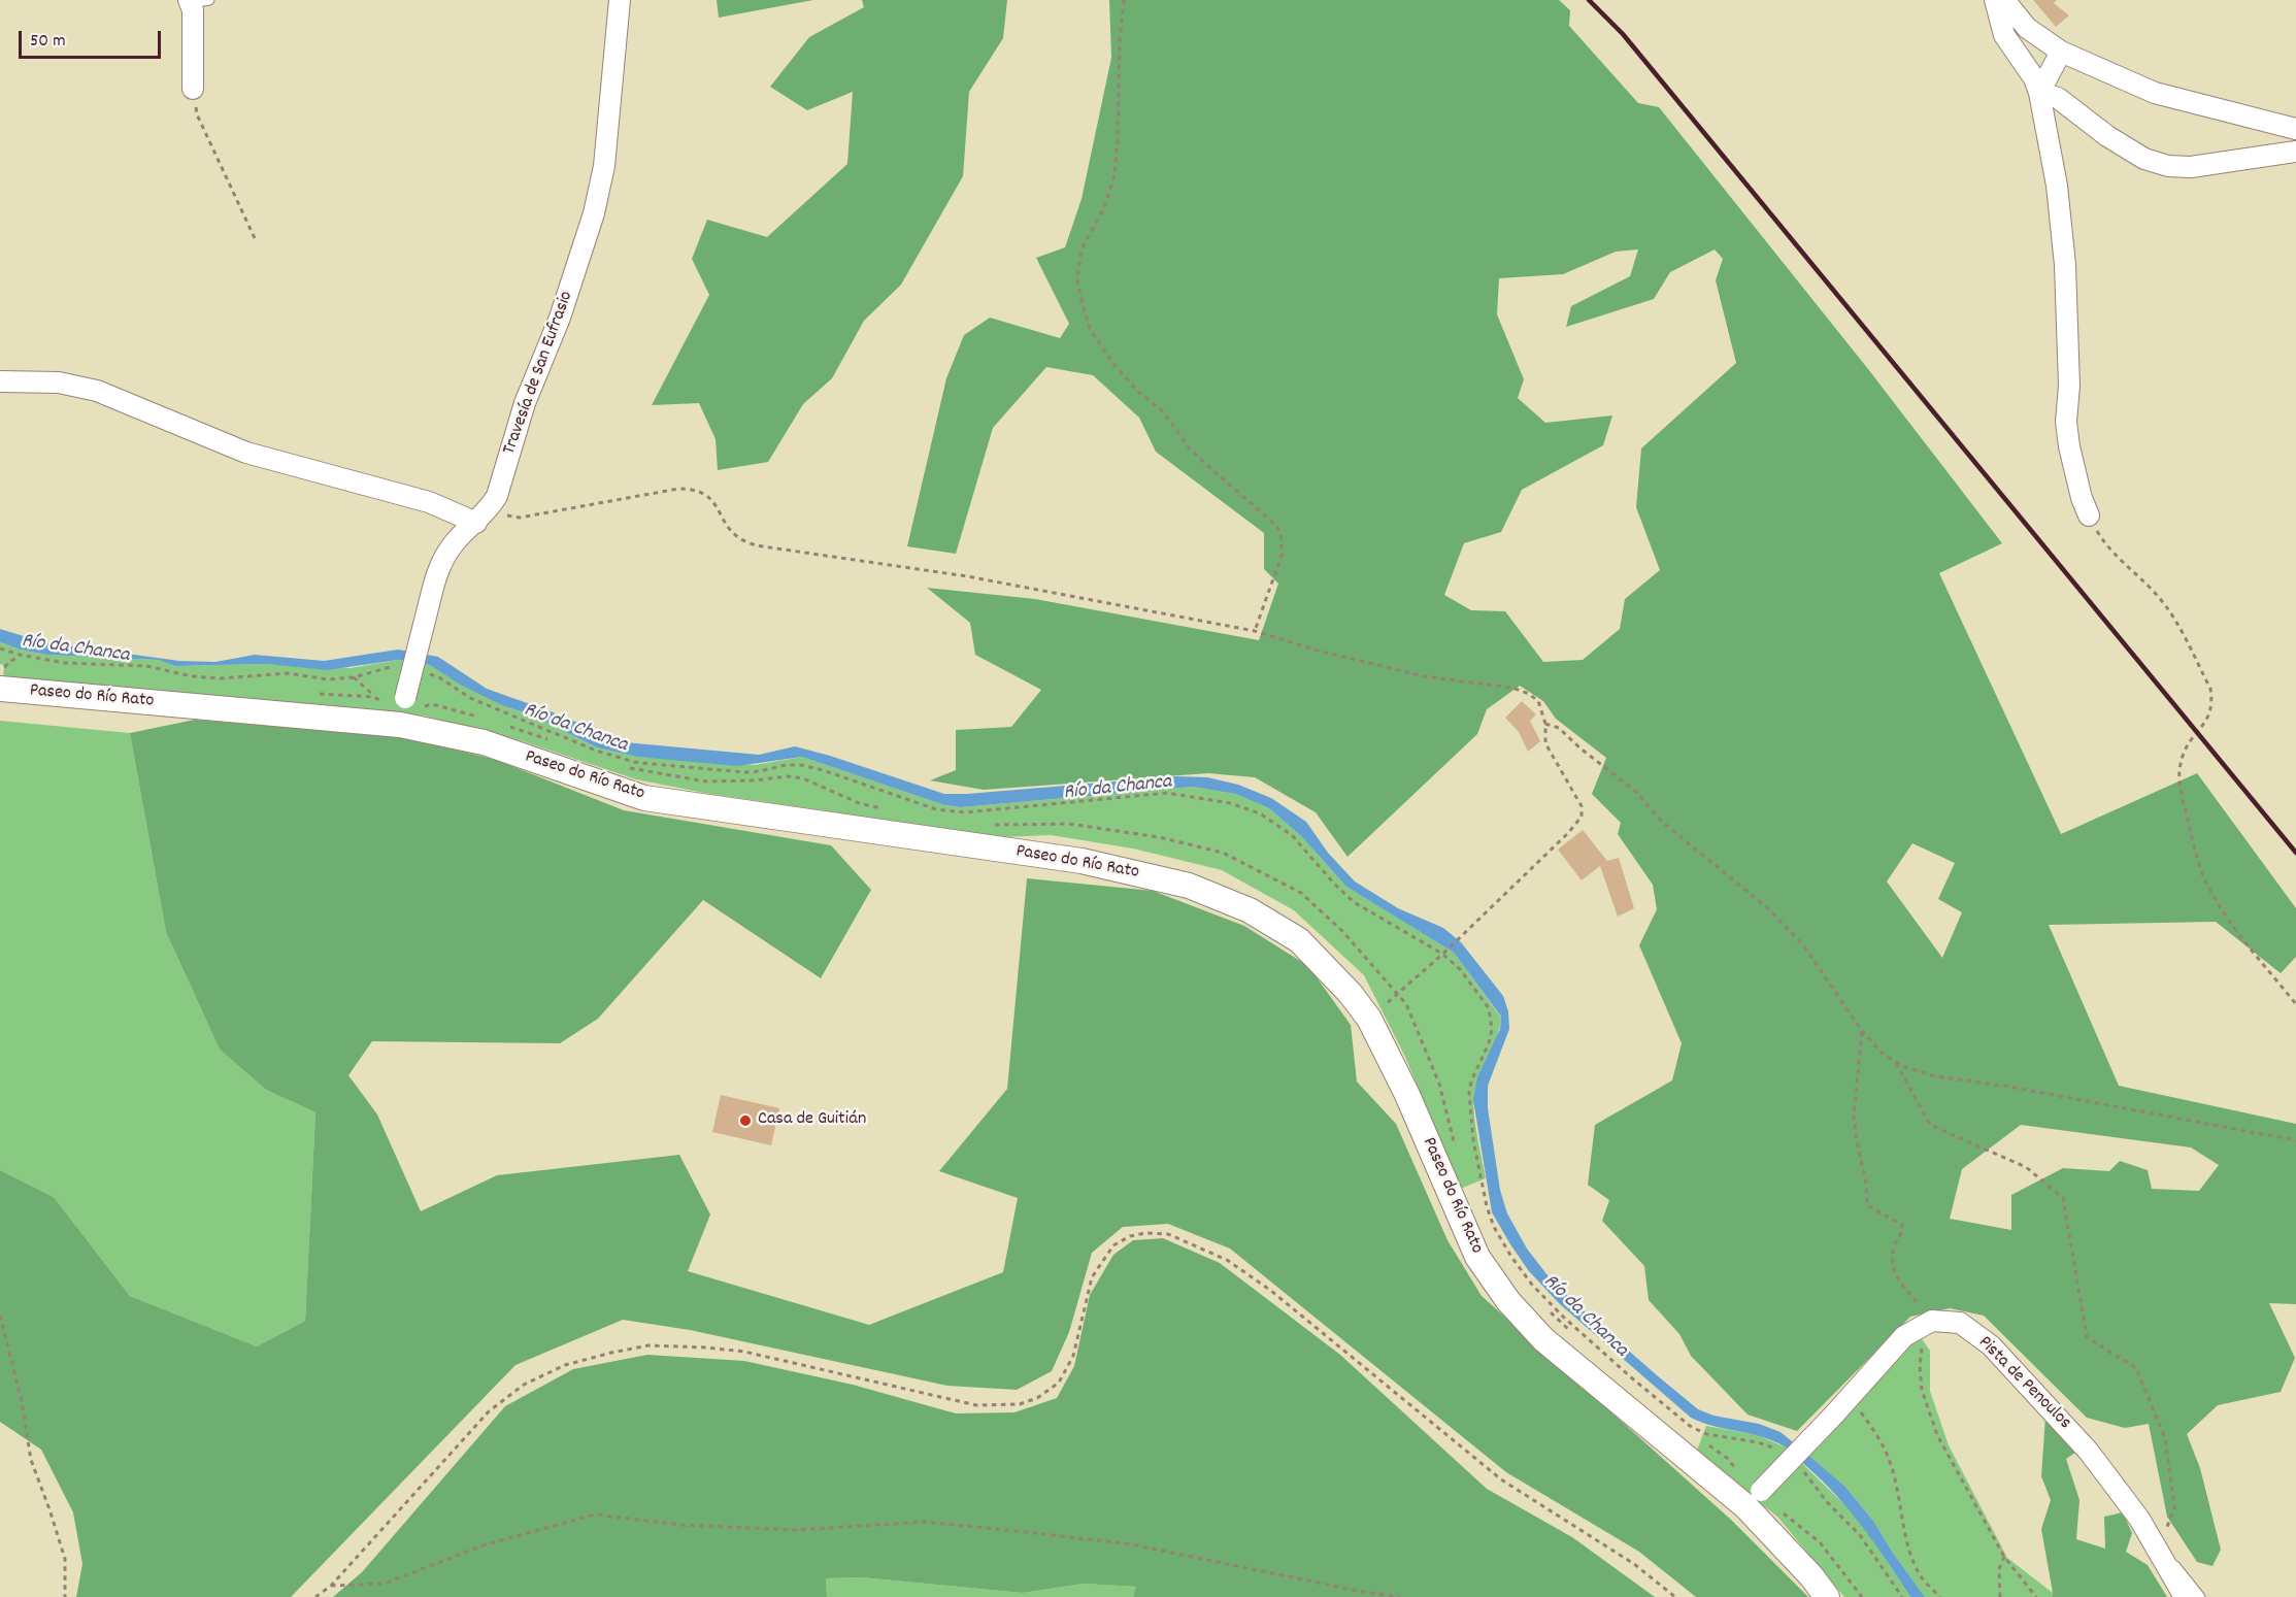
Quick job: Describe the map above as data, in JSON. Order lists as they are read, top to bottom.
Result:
{
  "streets": {
    "street": ["Travesía de San Eufrasio", "Paseo do Río Rato", "Pista de Penoulos"]
  },
  "crossings": [
    ["Travesía de San Eufrasio", "Paseo do Río Rato"]
  ],
  "water": ["Río da Chanca"],
  "places": ["Casa de Guitián"],
  "scale_bar": "50 m"
}
